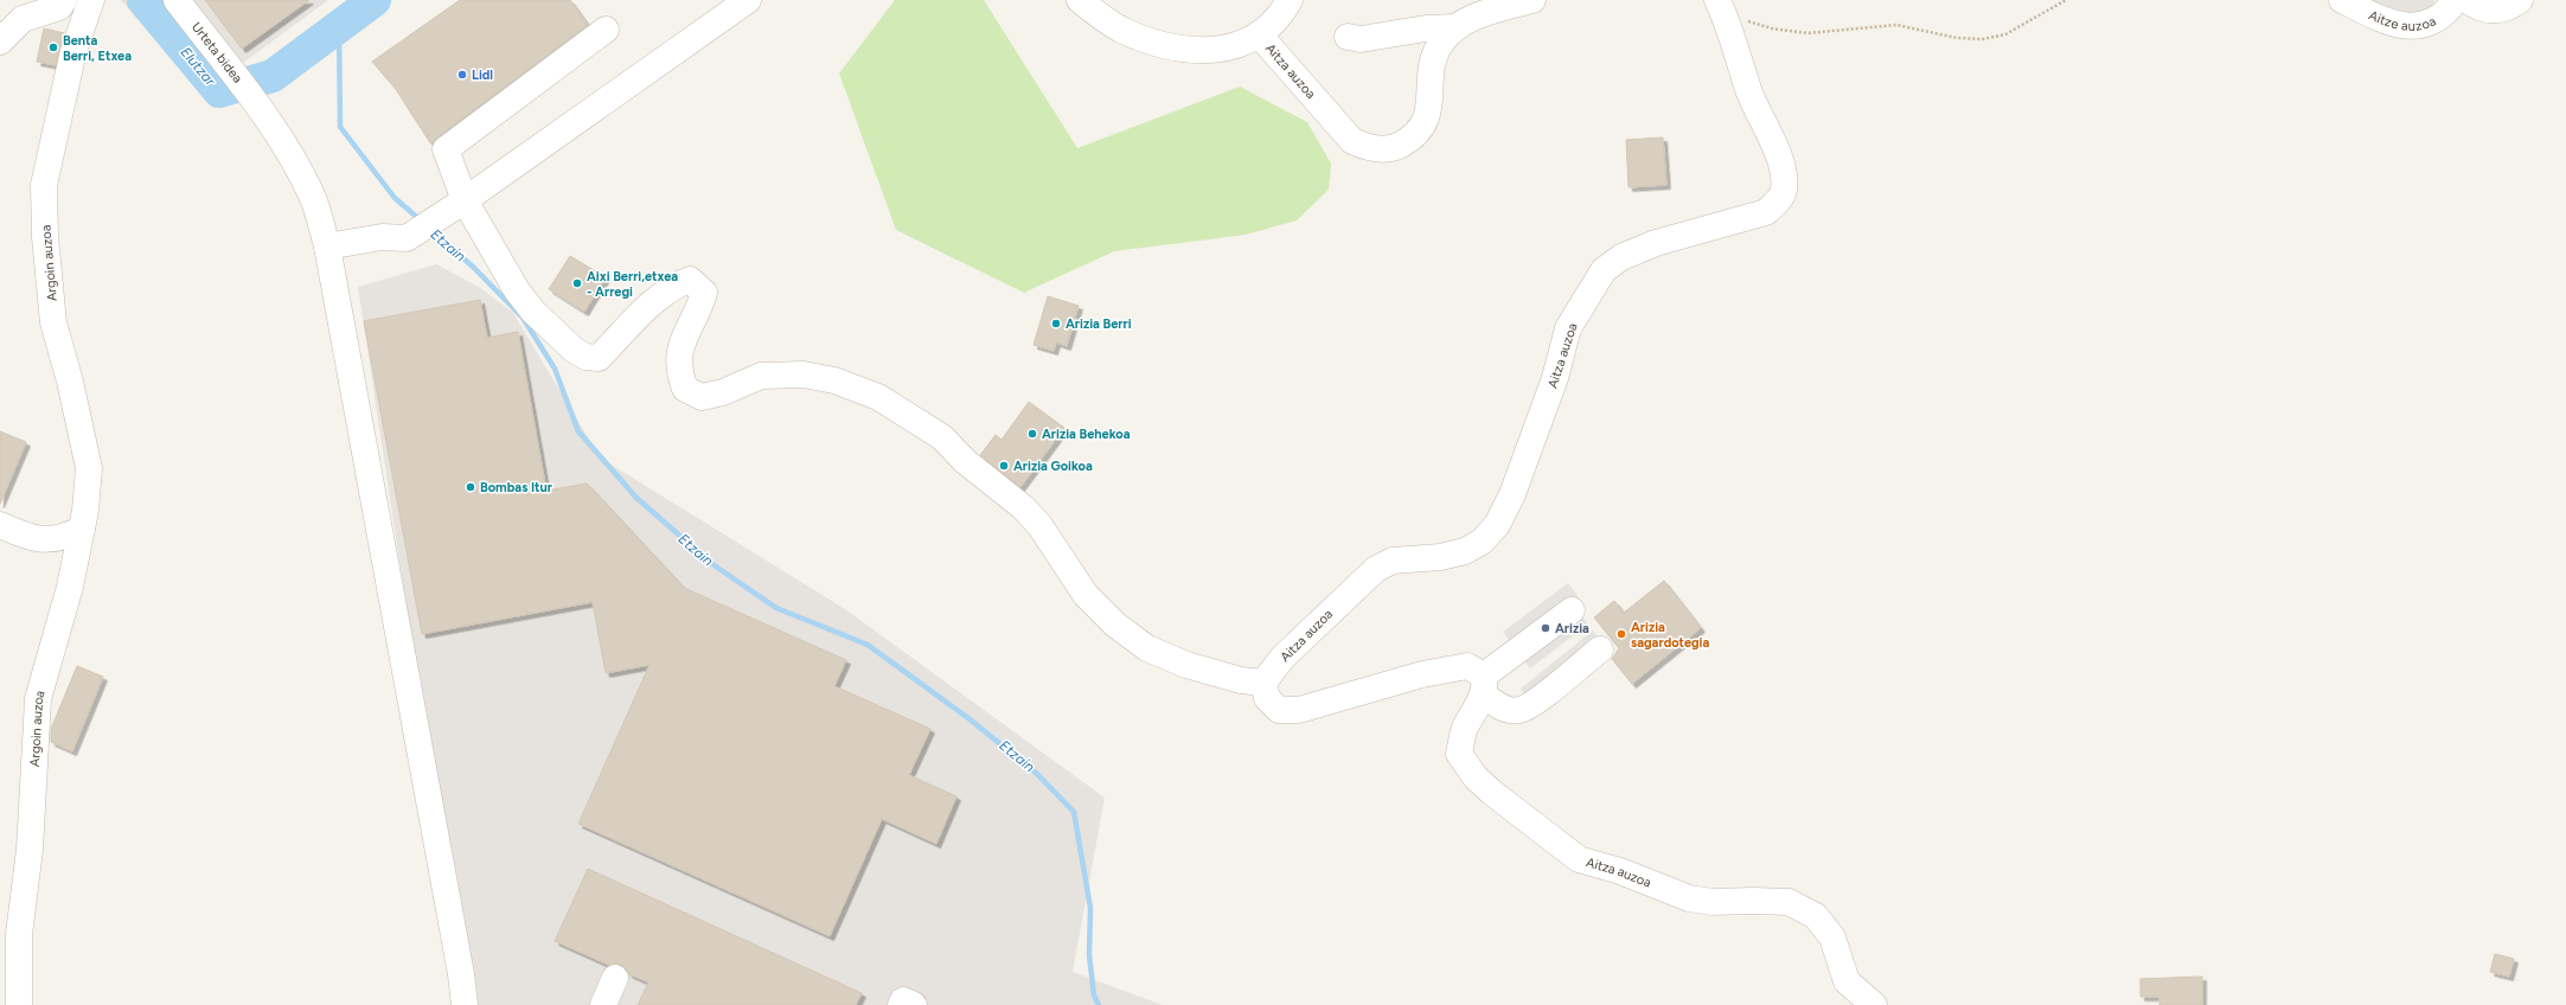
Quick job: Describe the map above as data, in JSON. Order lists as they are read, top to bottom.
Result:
{
  "streets": {
    "street": [
      "Aitze auzoa",
      "Urteta bidea",
      "Aitza auzoa",
      "Argoin auzoa"
    ]
  },
  "water": ["Elutzar", "Etzain"],
  "places": [
    "Benta Berri, Etxea",
    "Lidl",
    "Aixi Berri,etxea - Arregi",
    "Arizia Berri",
    "Arizia Behekoa",
    "Arizia Goikoa",
    "Bombas Itur",
    "Arizia",
    "Arizia sagardotegia"
  ]
}
